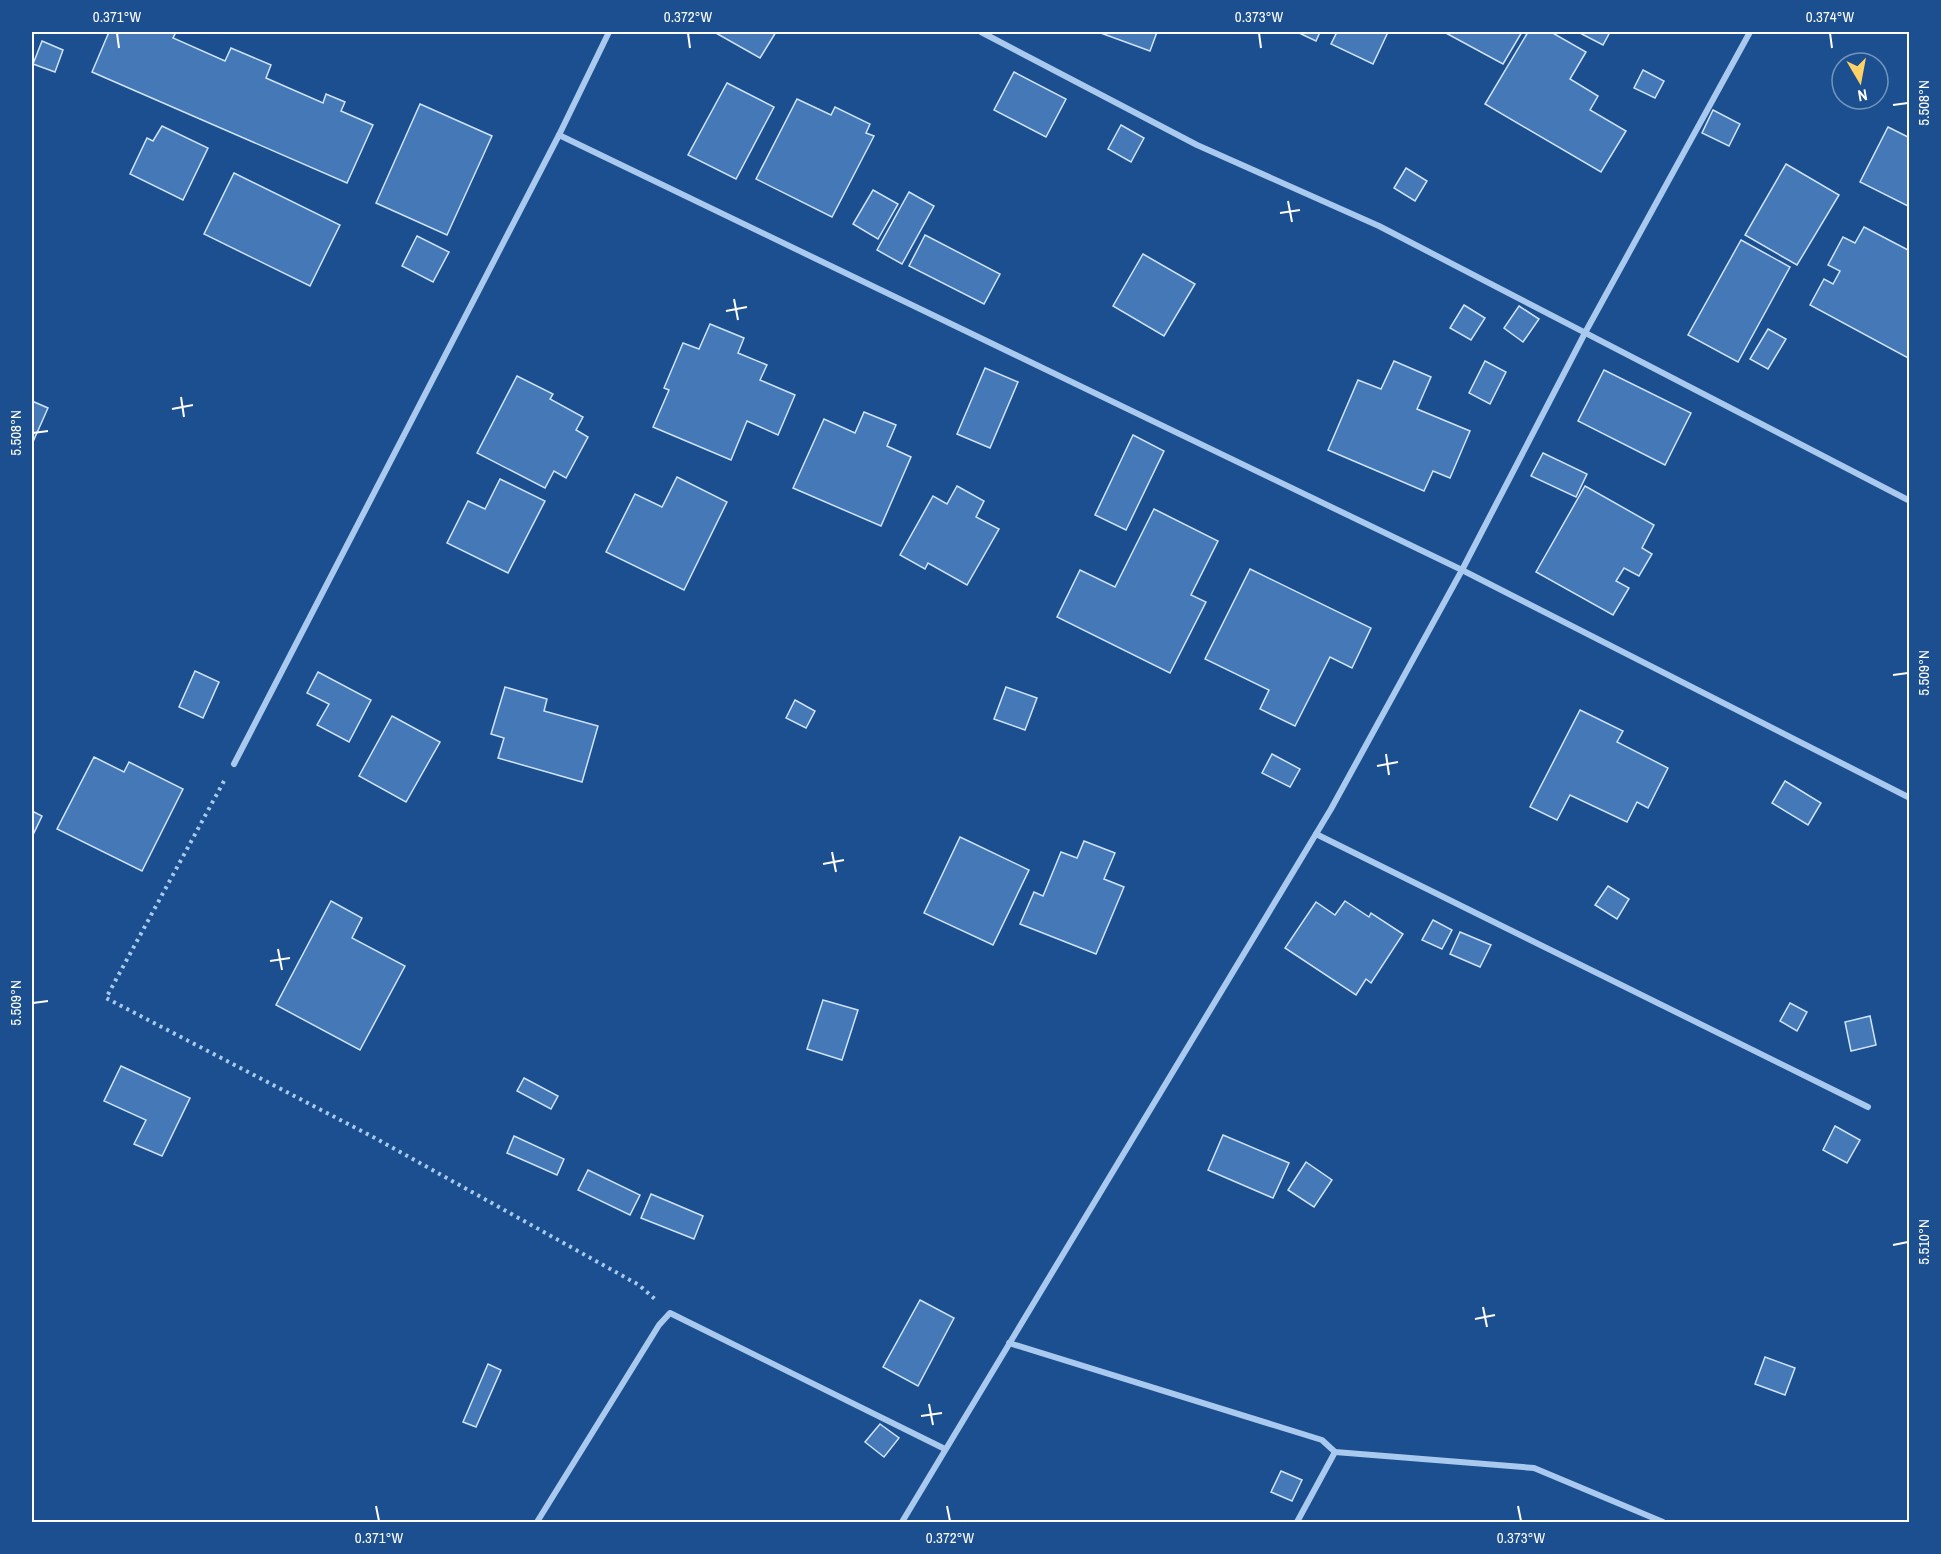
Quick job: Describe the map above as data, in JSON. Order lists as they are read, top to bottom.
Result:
{
  "north": "bottom",
  "coordinates": [
    "0.371°W",
    "0.372°W",
    "0.373°W",
    "0.374°W",
    "5.508°N",
    "5.509°N",
    "5.510°N"
  ]
}
